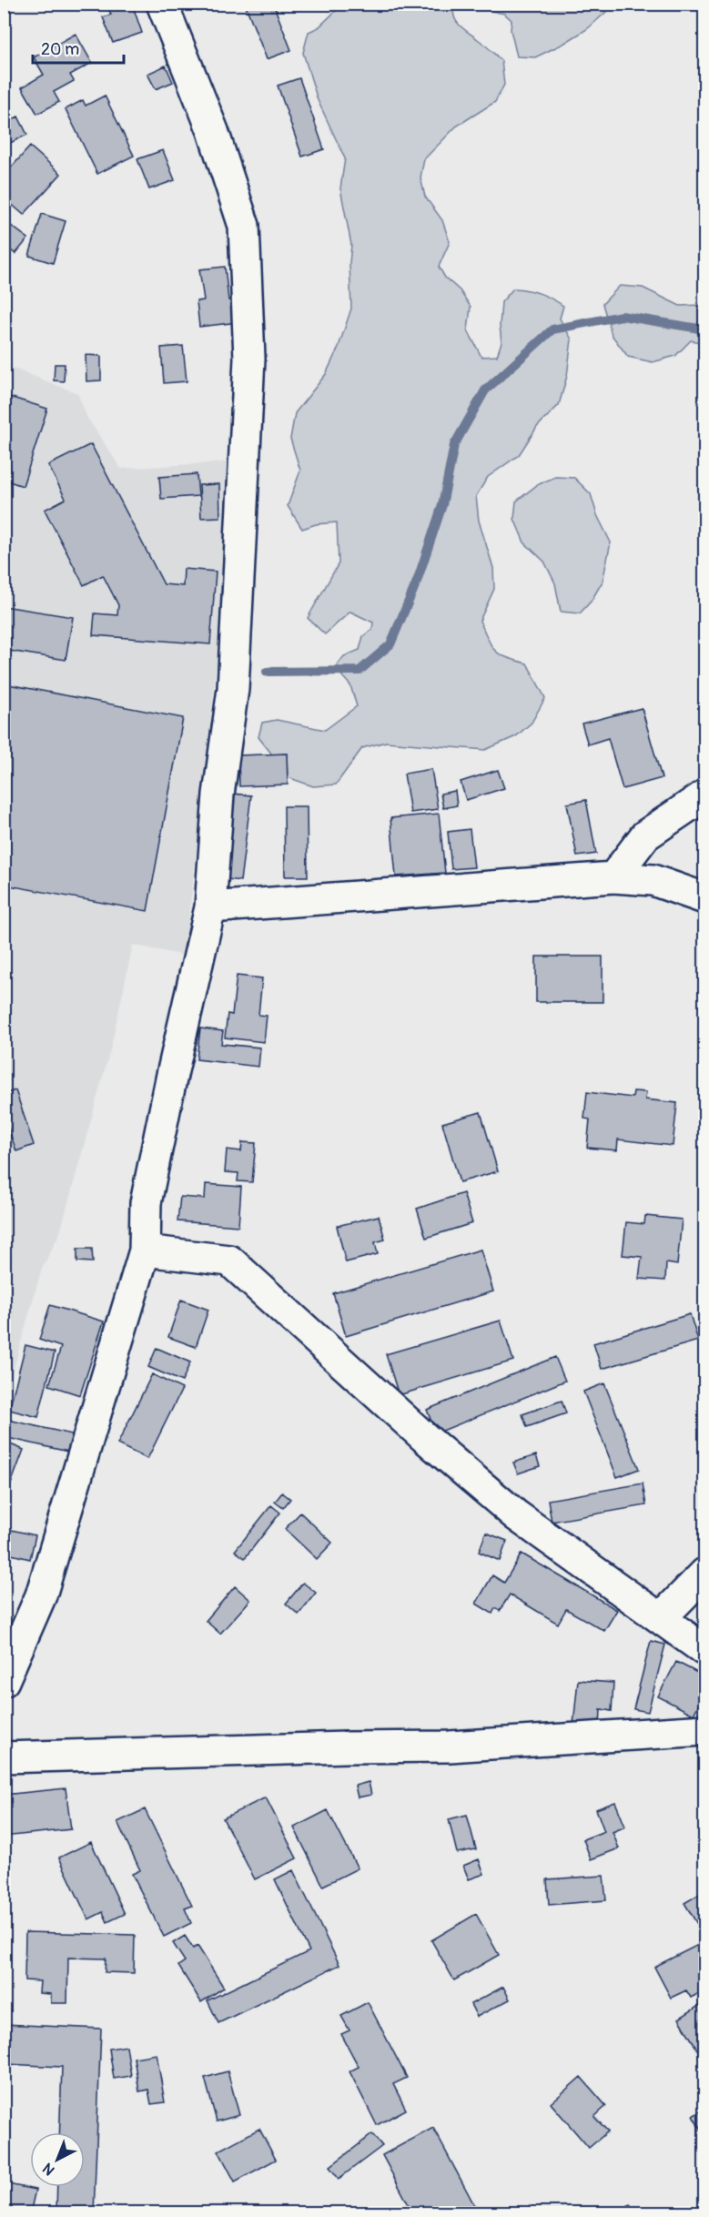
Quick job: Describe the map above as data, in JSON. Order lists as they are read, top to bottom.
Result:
{
  "scale_bar": "20 m",
  "north": "bottom left"
}
